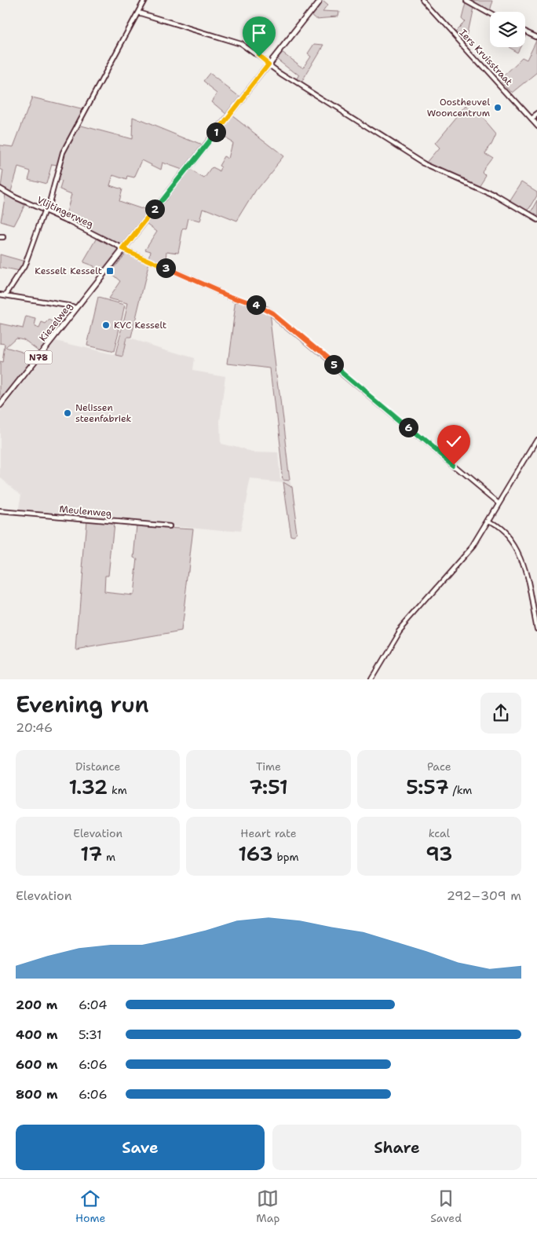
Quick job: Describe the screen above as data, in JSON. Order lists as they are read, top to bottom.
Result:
{
  "streets": {
    "main road": ["Kiezelweg", "N78"],
    "street": ["Iers Kruisstraat", "Vlijtingerweg", "Meulenweg"]
  },
  "crossings": [
    ["Vlijtingerweg", "Kiezelweg"],
    ["Vlijtingerweg", "N78"],
    ["Kiezelweg", "N78"]
  ],
  "places": {
    "other": ["Oostheuvel Wooncentrum", "KVC Kesselt", "Nelissen steenfabriek"],
    "transit": ["Kesselt Kesselt"]
  },
  "page": {
    "pins": [
      "1",
      "2",
      "3",
      "4",
      "5",
      "6"
    ],
    "heading": ["Evening run", "20:46"],
    "stats": [
      ["Distance", "1.32 km"],
      ["Time", "7:51"],
      ["Pace", "5:57 /km"],
      ["Elevation", "17 m"],
      ["Heart rate", "163 bpm"],
      ["kcal", "93"]
    ],
    "chart": ["Elevation", "292–309 m"],
    "list": [
      {
        "name": "200 m",
        "note": "6:04"
      },
      {
        "name": "400 m",
        "note": "5:31"
      },
      {
        "name": "600 m",
        "note": "6:06"
      },
      {
        "name": "800 m",
        "note": "6:06"
      }
    ],
    "buttons": ["Save", "Share"],
    "tabs": ["Home", "Map", "Saved"]
  }
}
